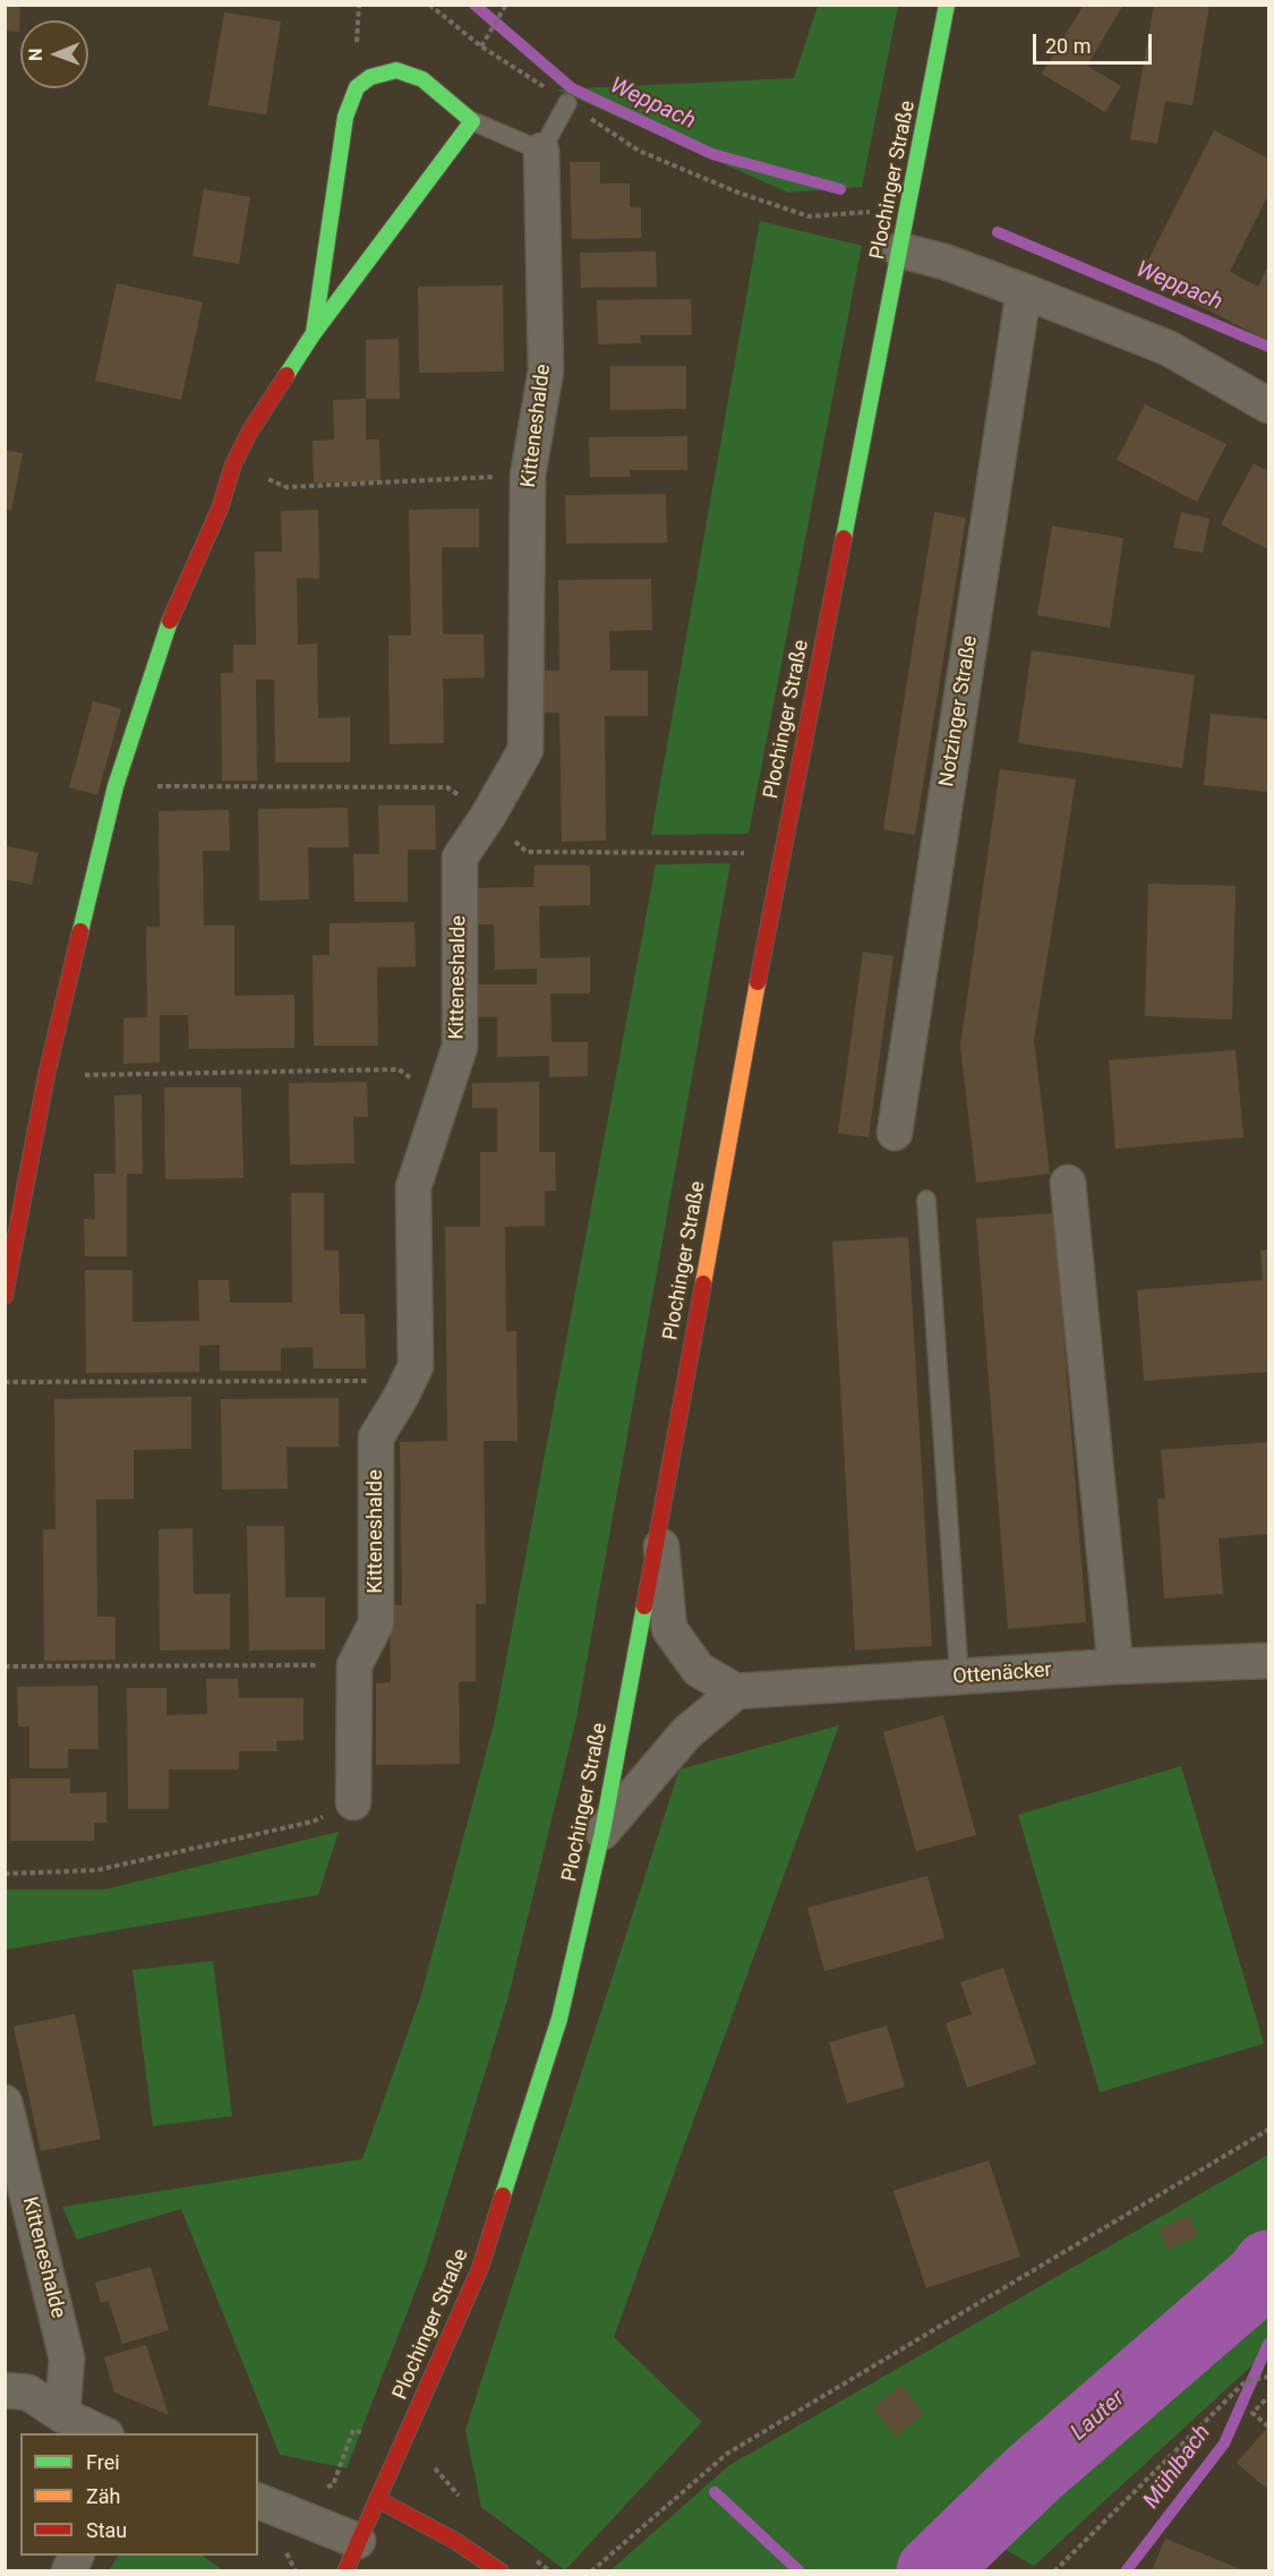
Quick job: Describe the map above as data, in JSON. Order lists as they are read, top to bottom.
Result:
{
  "streets": {
    "main road": ["Plochinger Straße"],
    "street": ["Kitteneshalde", "Notzinger Straße", "Ottenäcker"]
  },
  "water": ["Weppach", "Lauter", "Mühlbach"],
  "legend": ["Frei", "Zäh", "Stau"],
  "scale_bar": "20 m",
  "north": "left"
}
